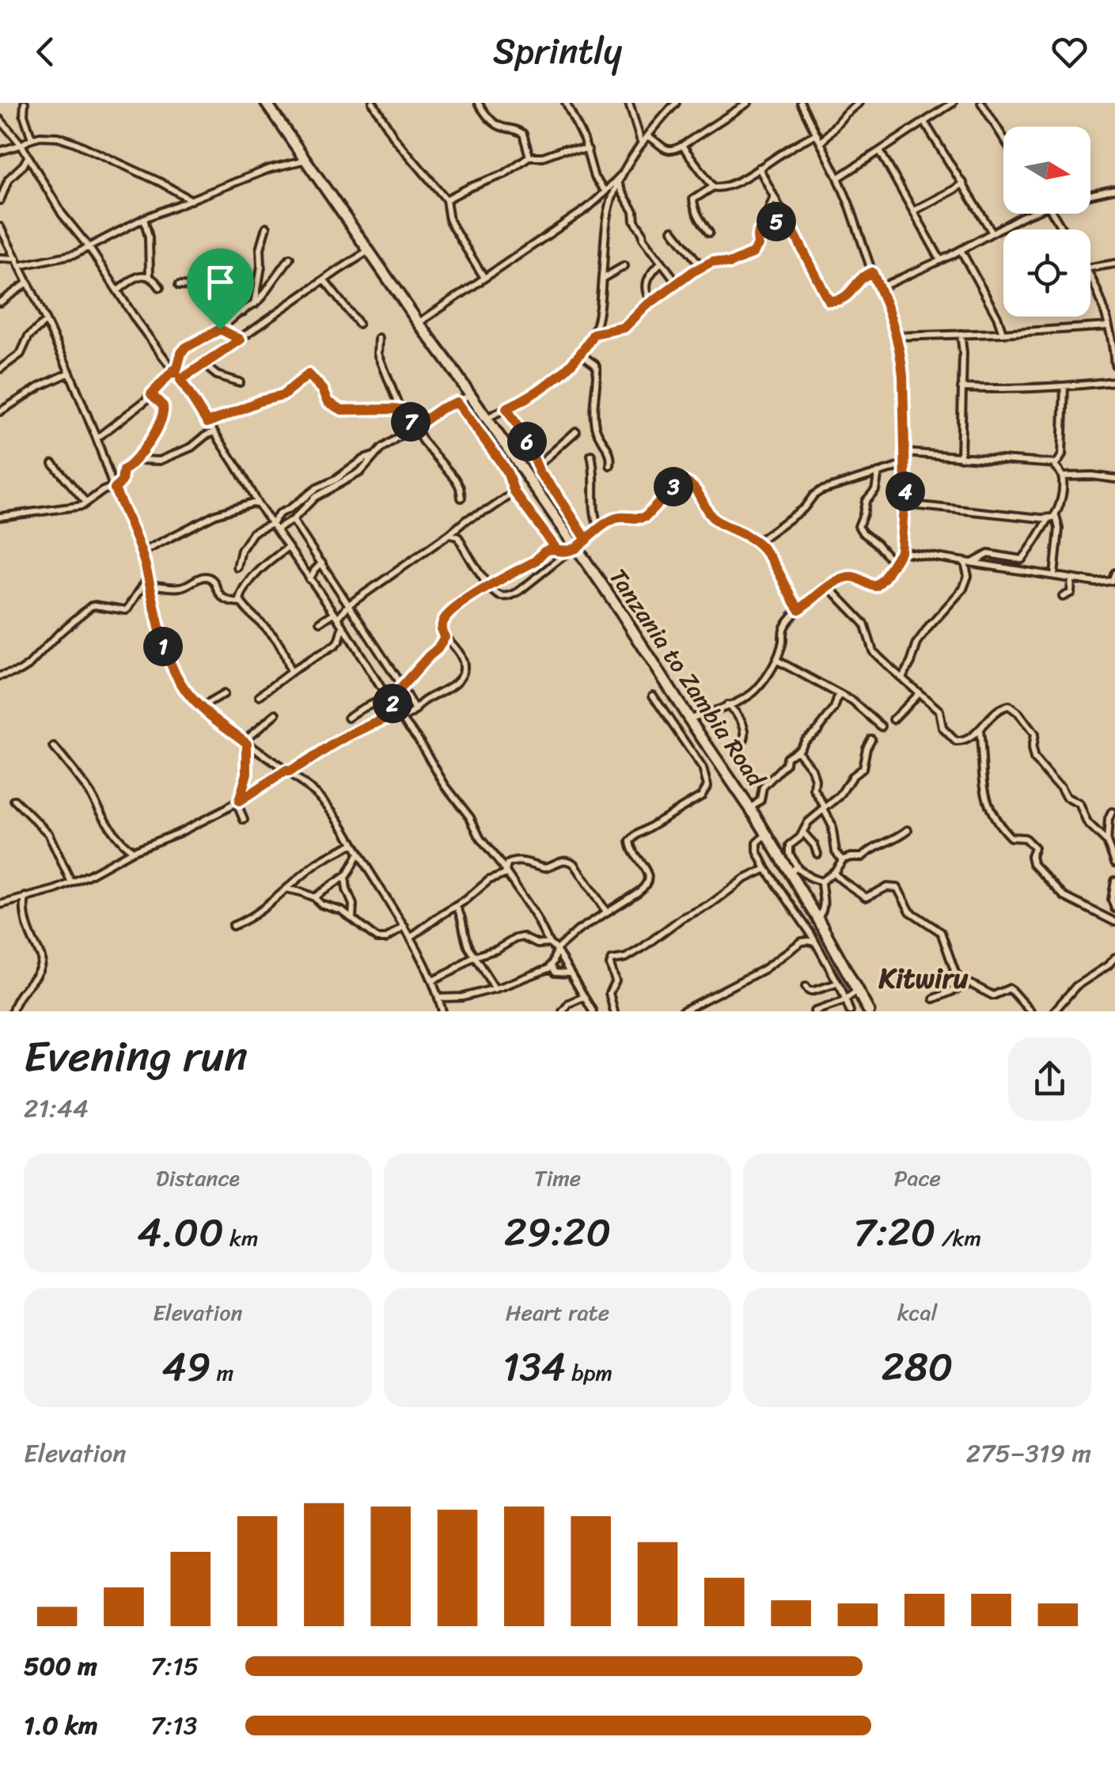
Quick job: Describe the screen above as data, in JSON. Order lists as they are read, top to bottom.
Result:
{
  "streets": {
    "highway": ["Tanzania to Zambia Road"]
  },
  "districts": ["Kitwiru"],
  "north": "right",
  "page": {
    "header": "Sprintly",
    "pins": [
      "5",
      "7",
      "6",
      "3",
      "4",
      "1",
      "2"
    ],
    "heading": ["Evening run", "21:44"],
    "stats": [
      ["Distance", "4.00 km"],
      ["Time", "29:20"],
      ["Pace", "7:20 /km"],
      ["Elevation", "49 m"],
      ["Heart rate", "134 bpm"],
      ["kcal", "280"]
    ],
    "chart": ["Elevation", "275–319 m"],
    "list": [
      {
        "name": "500 m",
        "note": "7:15"
      },
      {
        "name": "1.0 km",
        "note": "7:13"
      }
    ]
  }
}
